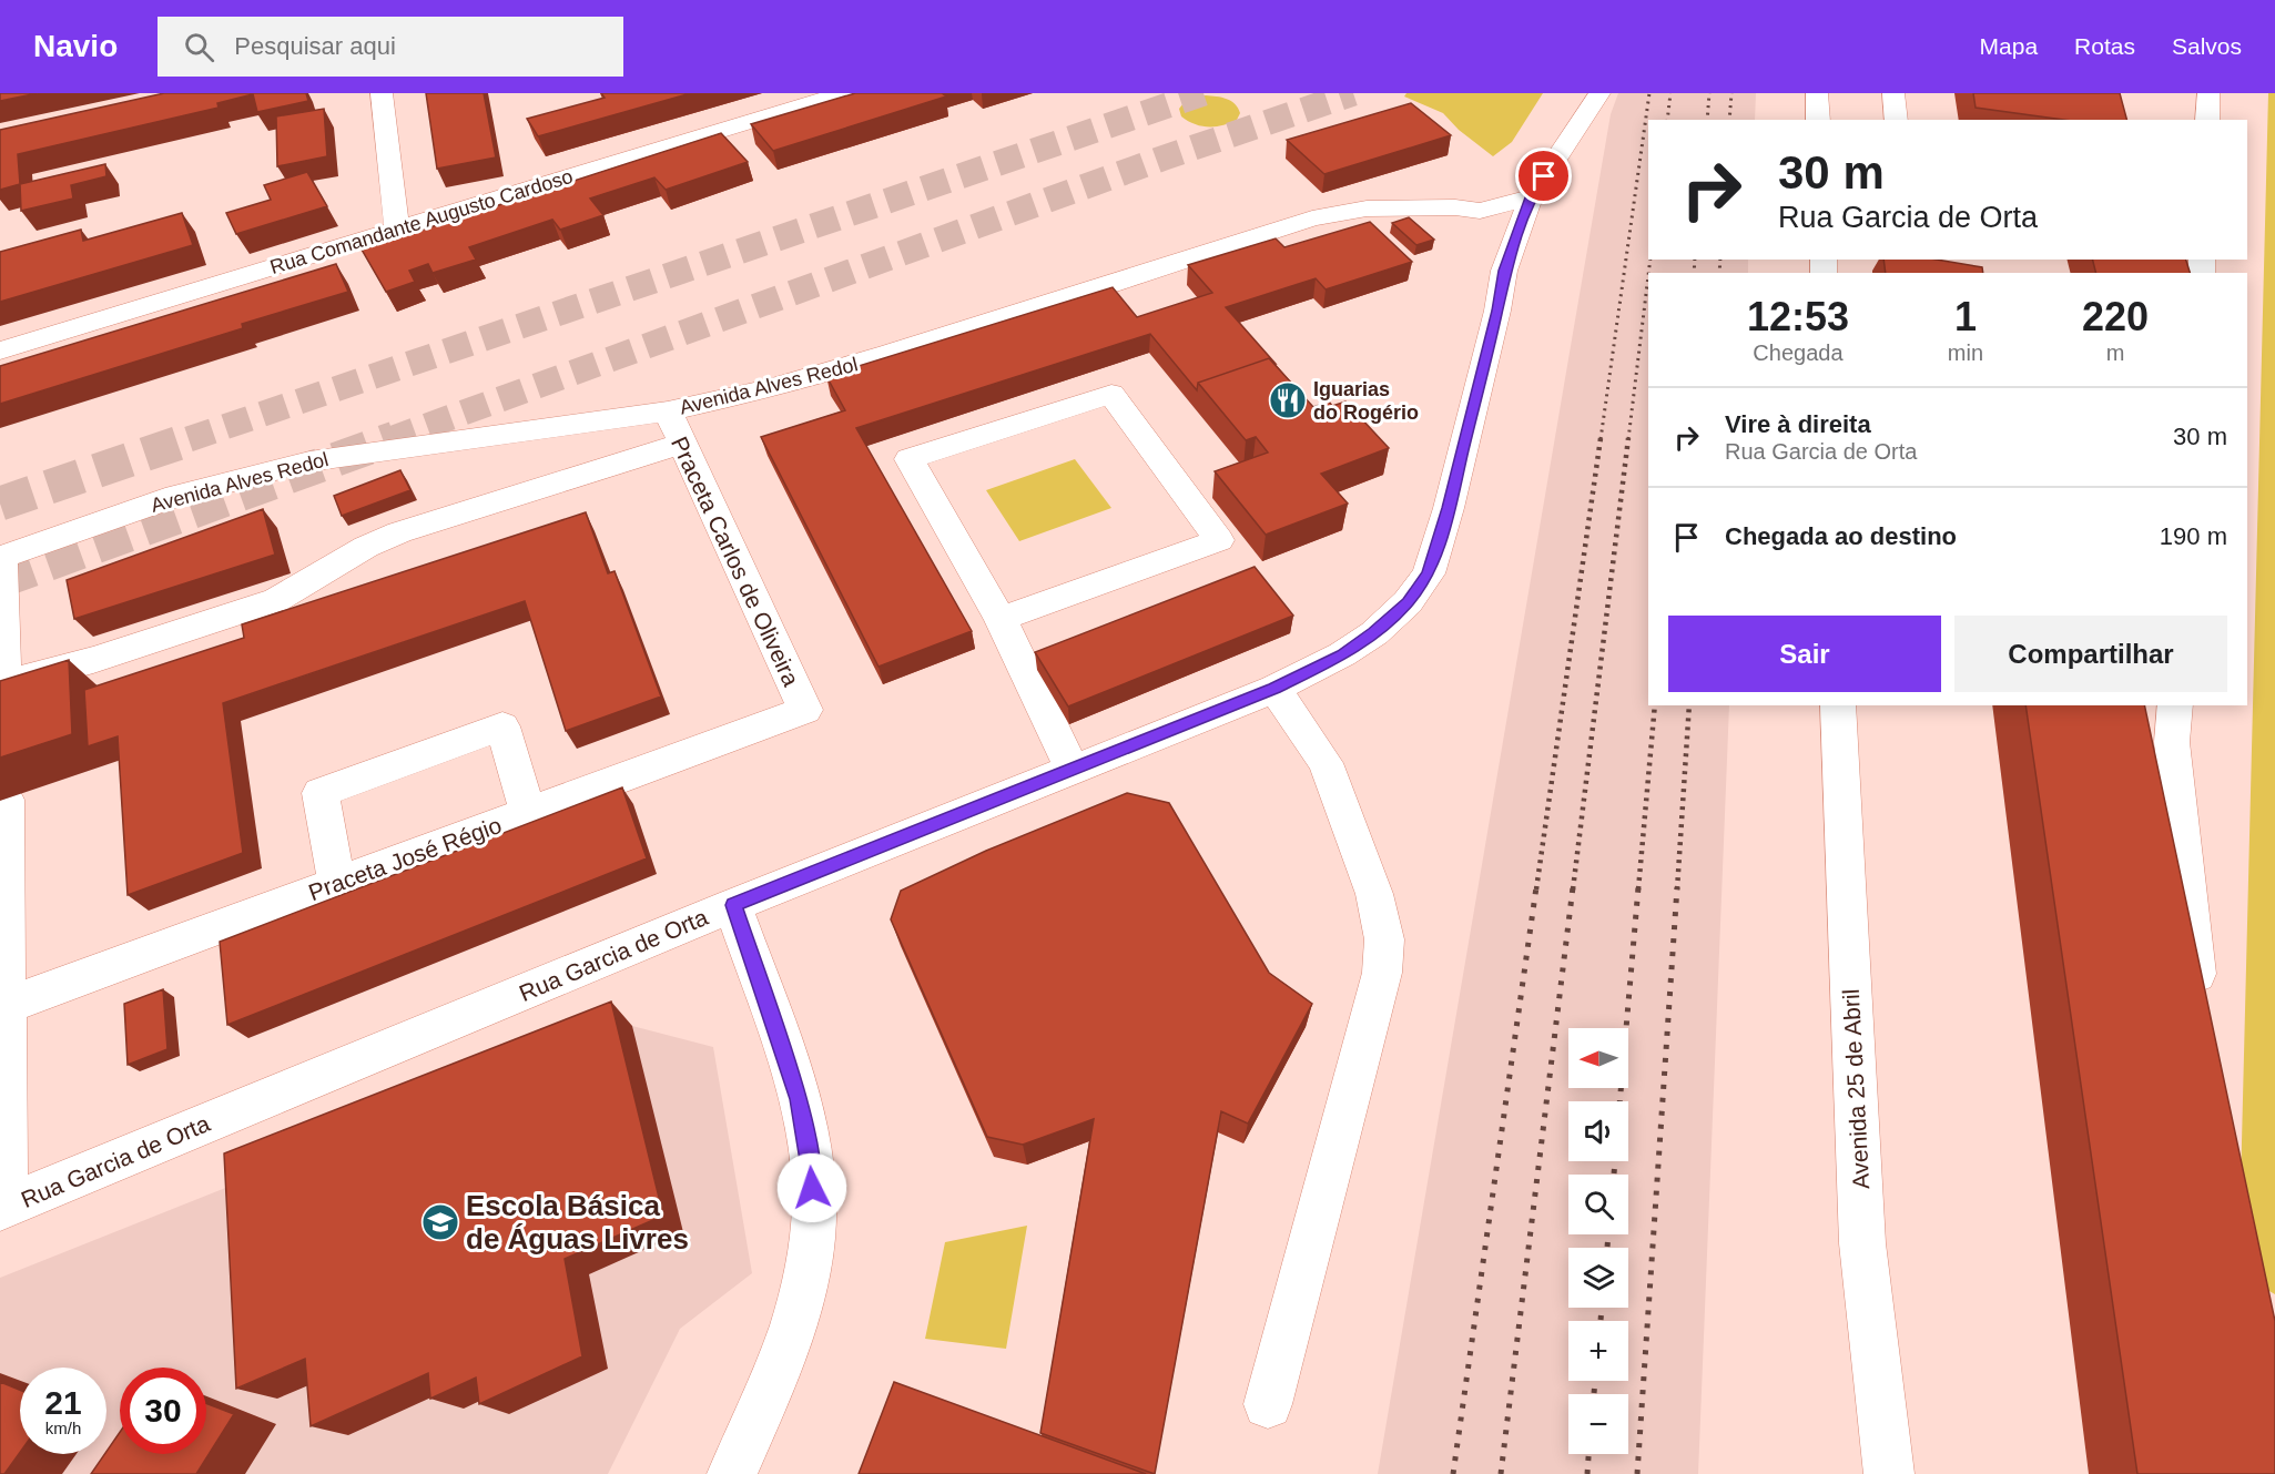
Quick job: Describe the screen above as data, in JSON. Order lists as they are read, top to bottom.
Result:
{
  "streets": {
    "street": [
      "Rua Comandante Augusto Cardoso",
      "Avenida Alves Redol",
      "Praceta Carlos de Oliveira",
      "Praceta José Régio",
      "Rua Garcia de Orta",
      "Avenida 25 de Abril"
    ]
  },
  "crossings": [
    ["Avenida Alves Redol", "Praceta Carlos de Oliveira"],
    ["Avenida Alves Redol", "Rua Garcia de Orta"],
    ["Praceta Carlos de Oliveira", "Praceta José Régio"]
  ],
  "places": {
    "restaurant": ["Iguarias do Rogério"],
    "school or university": ["Escola Básica de Águas Livres"]
  },
  "north": "left",
  "page": {
    "header": "Navio",
    "search": "Pesquisar aqui",
    "nav": ["Mapa", "Rotas", "Salvos"],
    "turn": ["30 m", "Rua Garcia de Orta"],
    "eta": [
      "12:53",
      "Chegada",
      "1",
      "min",
      "220",
      "m"
    ],
    "list": [
      {
        "name": "Vire à direita",
        "note": "Rua Garcia de Orta",
        "value": "30 m"
      },
      {
        "name": "Chegada ao destino",
        "value": "190 m"
      }
    ],
    "buttons": ["Sair", "Compartilhar"],
    "map_buttons": ["+", "−"],
    "speed": "21 km/h",
    "limit": "30"
  }
}
